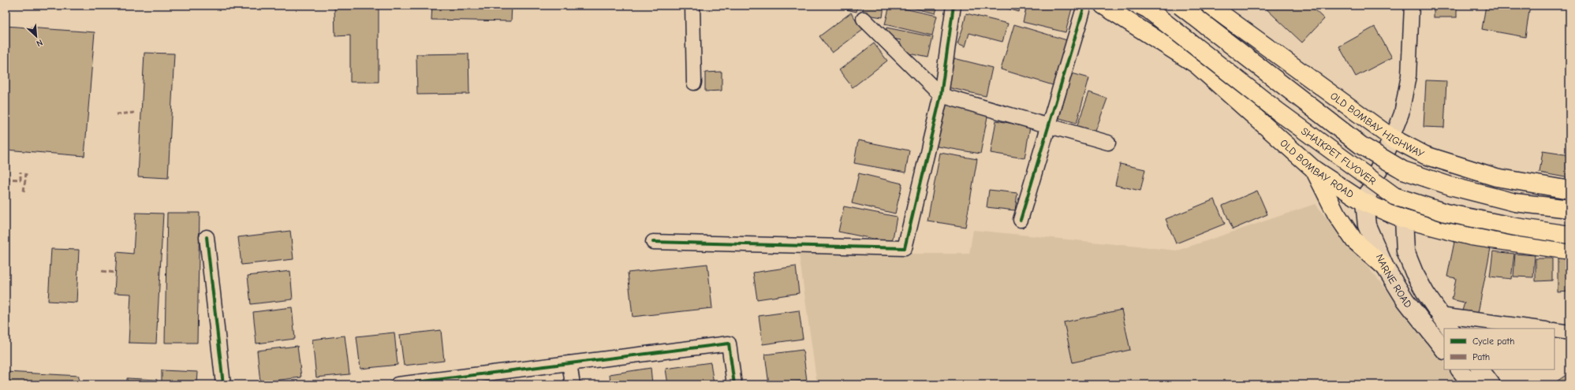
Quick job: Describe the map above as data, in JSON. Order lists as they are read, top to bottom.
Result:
{
  "streets": {
    "main road": [
      "OLD BOMBAY HIGHWAY",
      "SHAIKPET FLYOVER",
      "OLD BOMBAY ROAD",
      "NARNE ROAD"
    ]
  },
  "crossings": [
    ["OLD BOMBAY ROAD", "NARNE ROAD"]
  ],
  "legend": ["Cycle path", "Path"],
  "north": "bottom right"
}
